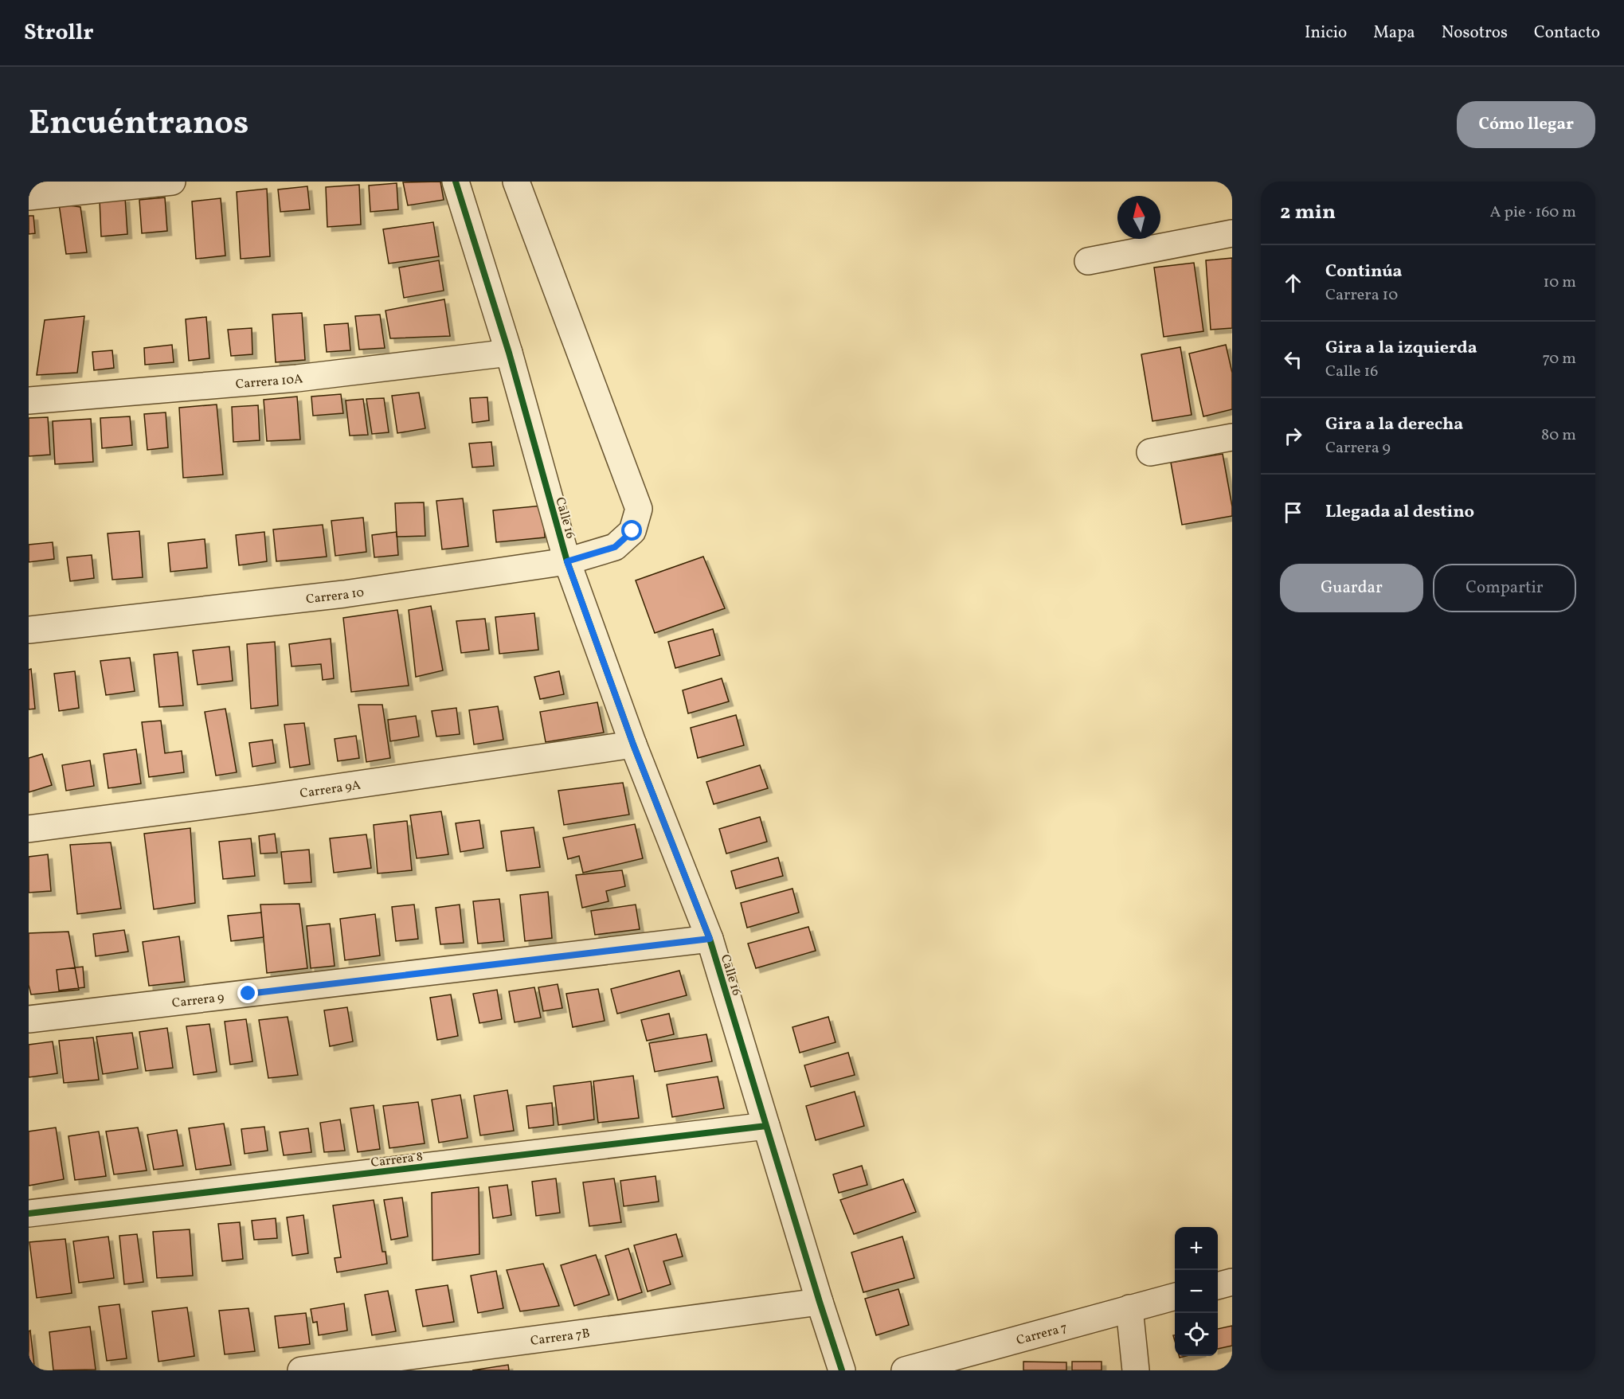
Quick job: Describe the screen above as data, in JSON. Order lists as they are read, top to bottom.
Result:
{
  "streets": {
    "street": [
      "Carrera 10A",
      "Calle 16",
      "Carrera 10",
      "Carrera 9A",
      "Carrera 9",
      "Carrera 8",
      "Carrera 7",
      "Carrera 7B"
    ]
  },
  "crossings": [
    ["Carrera 10A", "Calle 16"],
    ["Calle 16", "Carrera 10"],
    ["Calle 16", "Carrera 9A"],
    ["Calle 16", "Carrera 9"],
    ["Calle 16", "Carrera 8"],
    ["Calle 16", "Carrera 7B"]
  ],
  "north": "top",
  "page": {
    "header": "Strollr",
    "nav": [
      "Inicio",
      "Mapa",
      "Nosotros",
      "Contacto"
    ],
    "title": "Encuéntranos",
    "buttons": [
      "Cómo llegar",
      ["Guardar", "Compartir"]
    ],
    "heading": ["2 min", "A pie · 160 m"],
    "list": [
      ["Continúa", "Carrera 10", "10 m"],
      ["Gira a la izquierda", "Calle 16", "70 m"],
      ["Gira a la derecha", "Carrera 9", "80 m"],
      "Llegada al destino"
    ],
    "map_buttons": ["+", "−"]
  }
}
